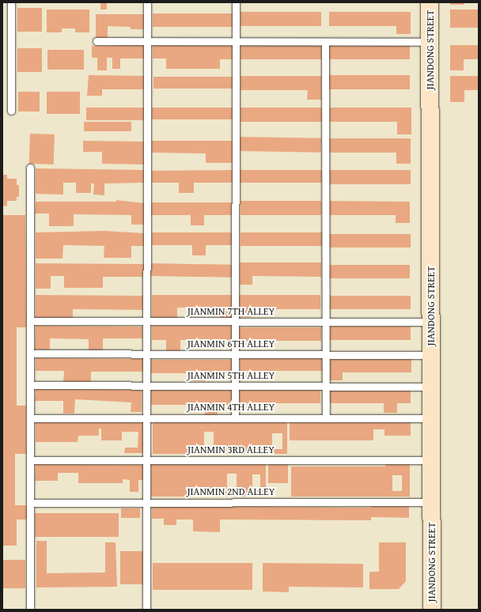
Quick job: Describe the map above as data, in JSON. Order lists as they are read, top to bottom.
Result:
{
  "streets": {
    "street": ["JIANDONG STREET"],
    "lane": [
      "JIANMIN 7TH ALLEY",
      "JIANMIN 6TH ALLEY",
      "JIANMIN 5TH ALLEY",
      "JIANMIN 4TH ALLEY",
      "JIANMIN 3RD ALLEY",
      "JIANMIN 2ND ALLEY"
    ]
  },
  "crossings": [
    ["JIANDONG STREET", "JIANMIN 7TH ALLEY"],
    ["JIANDONG STREET", "JIANMIN 6TH ALLEY"],
    ["JIANDONG STREET", "JIANMIN 5TH ALLEY"],
    ["JIANDONG STREET", "JIANMIN 4TH ALLEY"],
    ["JIANDONG STREET", "JIANMIN 3RD ALLEY"],
    ["JIANDONG STREET", "JIANMIN 2ND ALLEY"]
  ]
}
